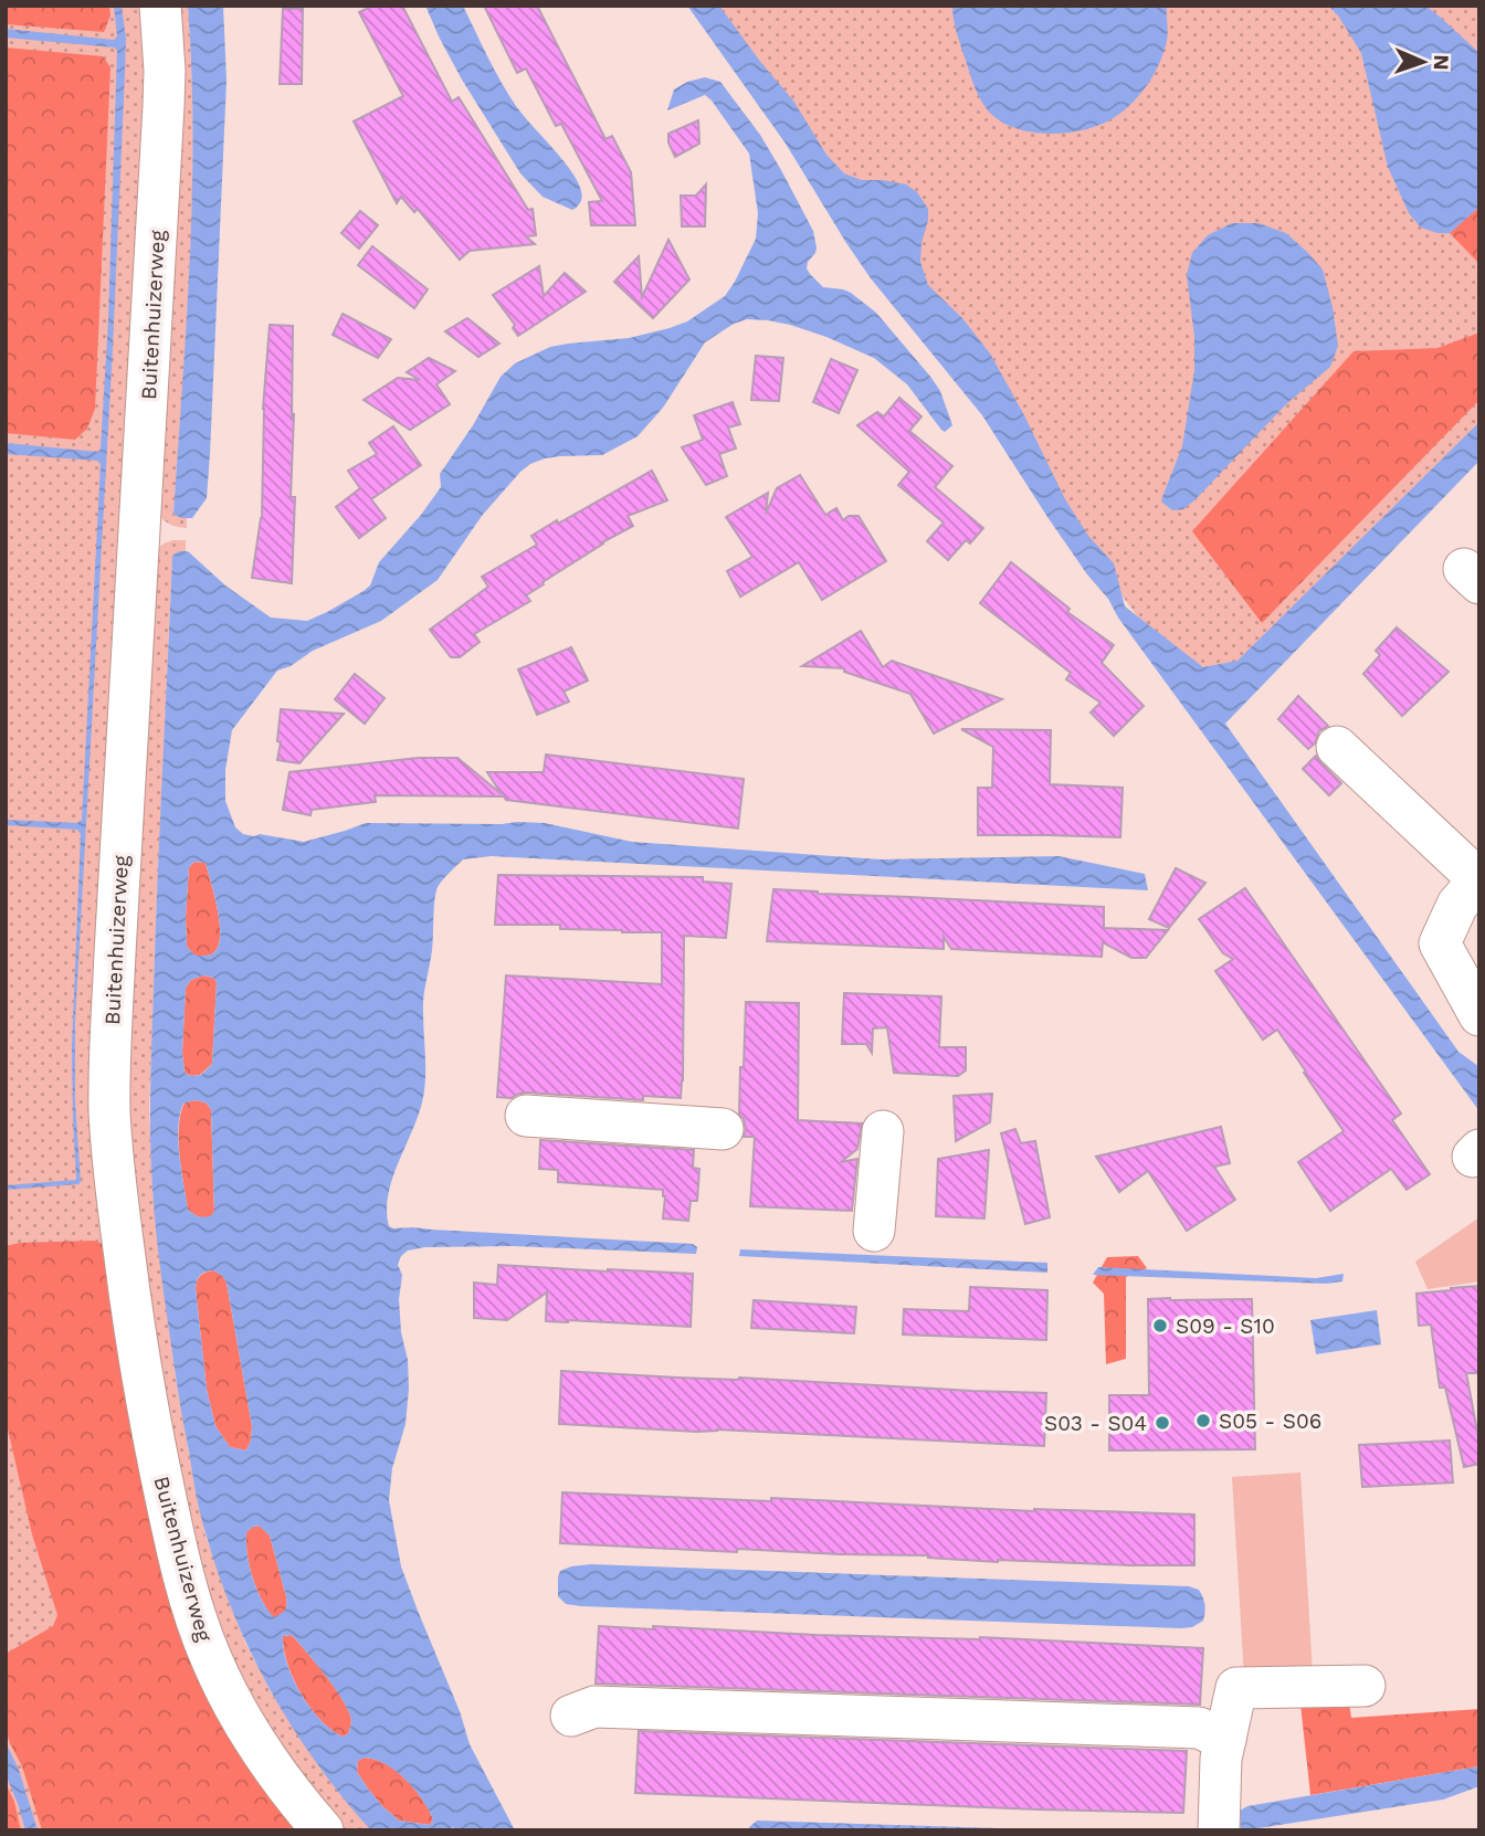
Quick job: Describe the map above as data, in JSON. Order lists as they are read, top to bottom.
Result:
{
  "streets": {
    "street": ["Buitenhuizerweg"]
  },
  "places": ["S09 - S10", "S05 - S06", "S03 - S04"],
  "north": "right"
}
